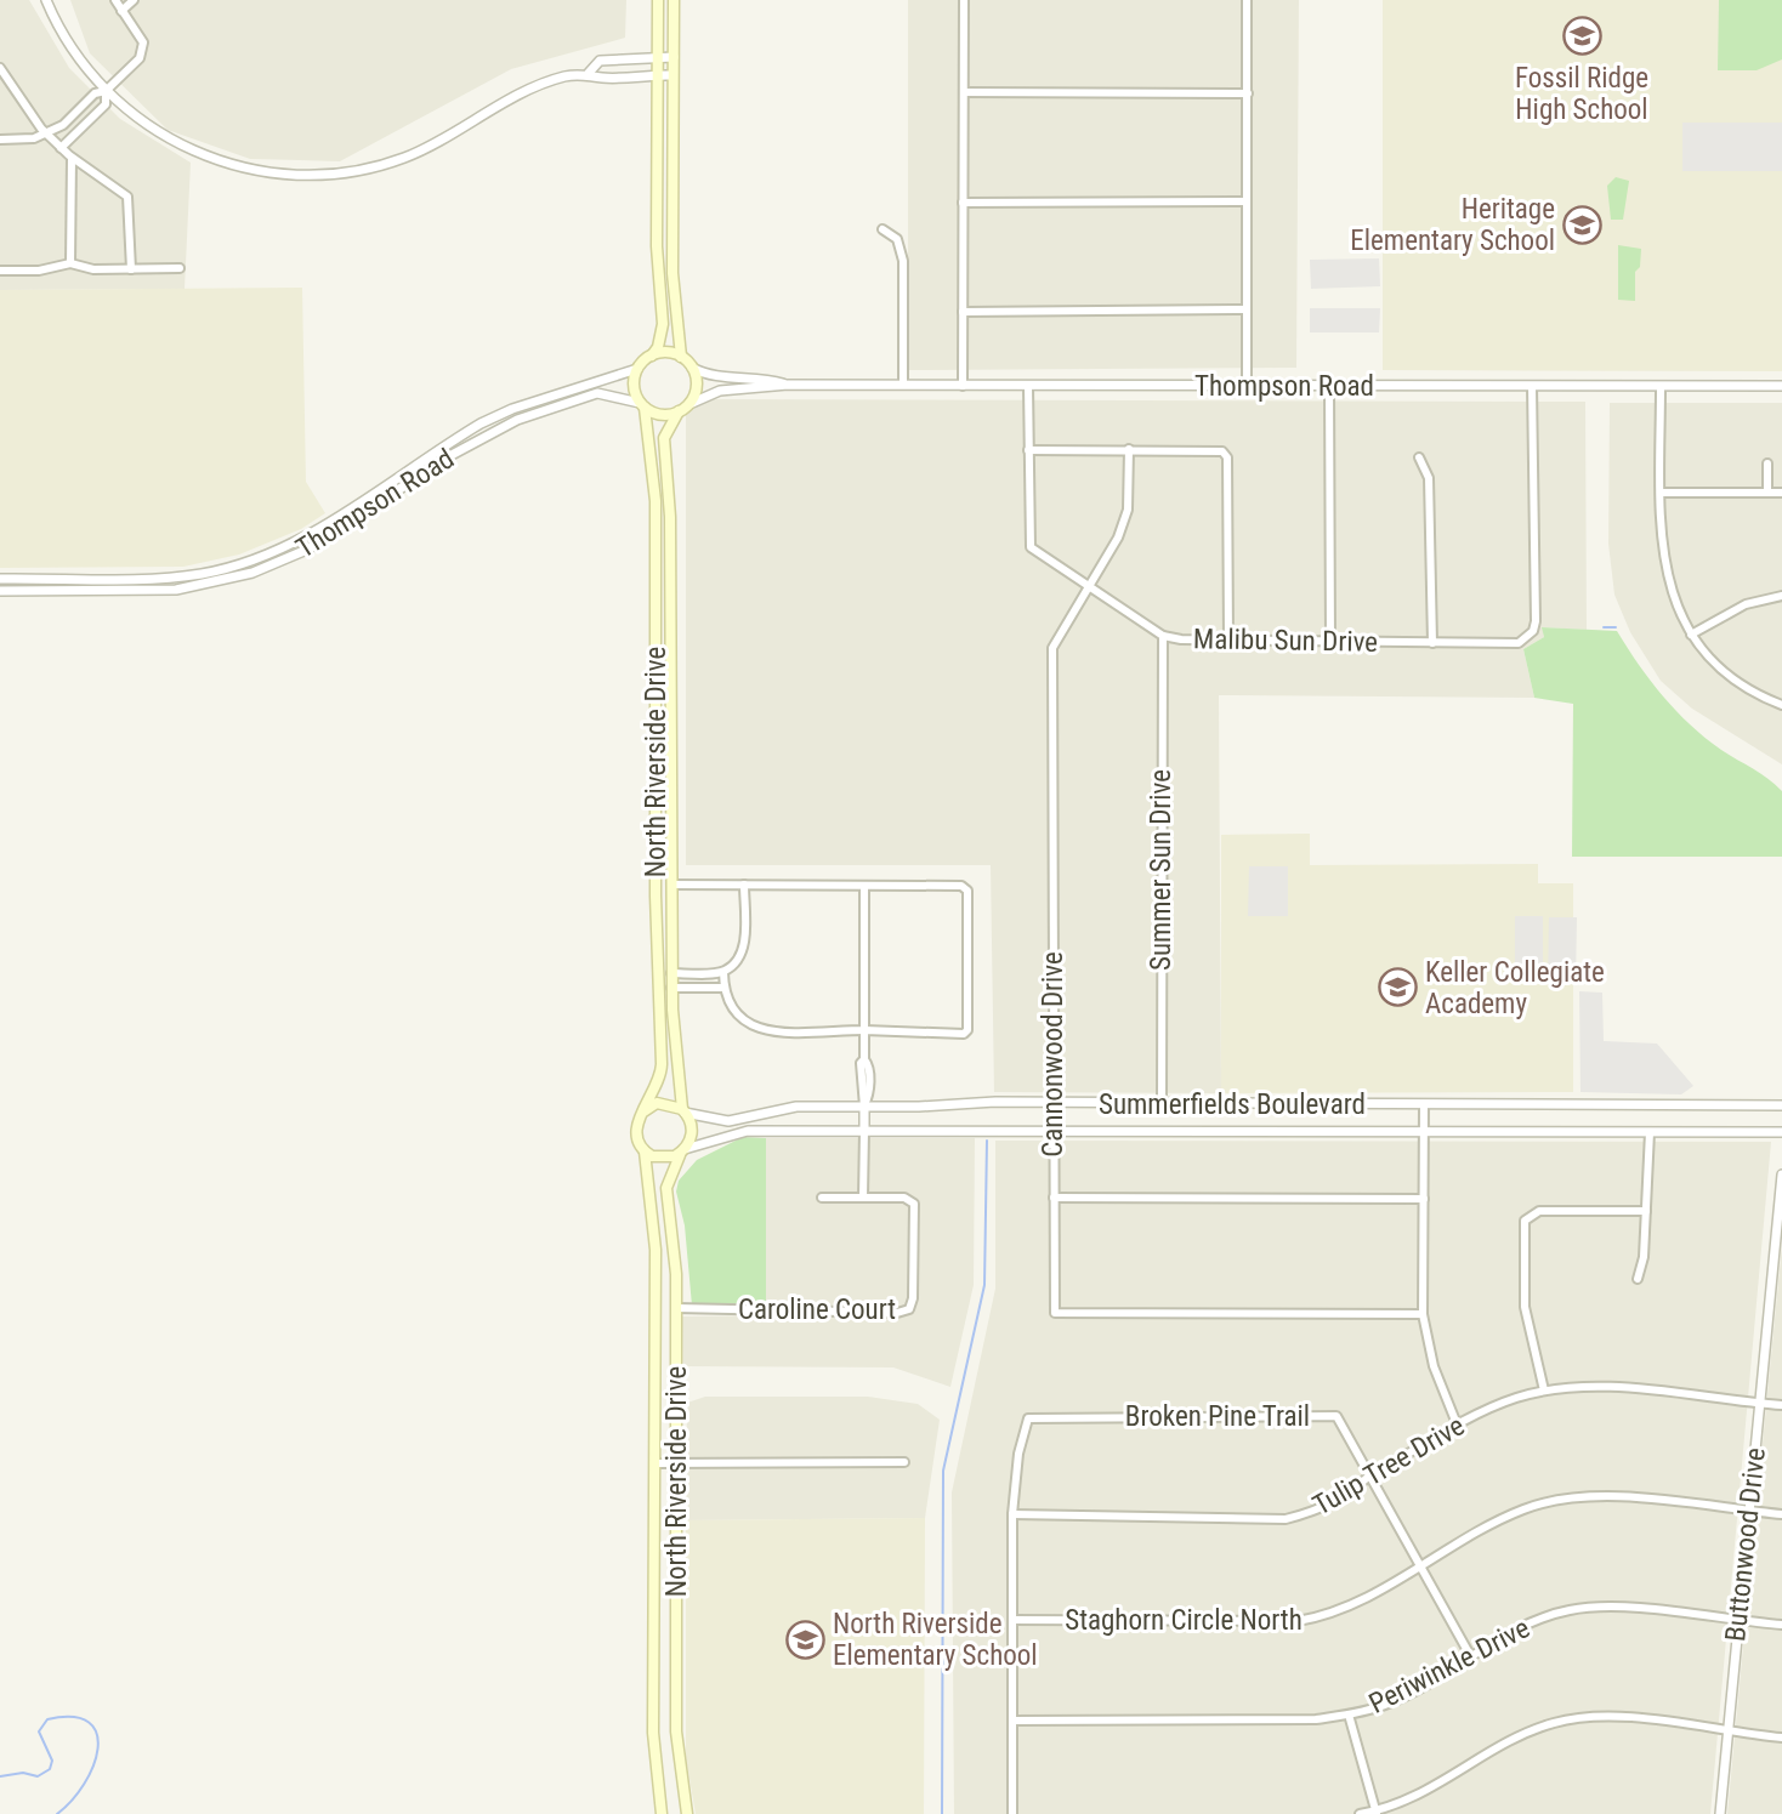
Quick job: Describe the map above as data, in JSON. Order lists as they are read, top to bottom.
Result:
{
  "streets": {
    "main road": ["North Riverside Drive"],
    "street": [
      "Thompson Road",
      "Malibu Sun Drive",
      "Summer Sun Drive",
      "Cannonwood Drive",
      "Summerfields Boulevard",
      "Caroline Court",
      "Broken Pine Trail",
      "Tulip Tree Drive",
      "Buttonwood Drive",
      "Staghorn Circle North",
      "Periwinkle Drive"
    ]
  },
  "crossings": [
    ["Thompson Road", "Malibu Sun Drive"],
    ["Thompson Road", "North Riverside Drive"],
    ["Malibu Sun Drive", "Summer Sun Drive"],
    ["Malibu Sun Drive", "Cannonwood Drive"],
    ["North Riverside Drive", "Summerfields Boulevard"],
    ["North Riverside Drive", "Caroline Court"],
    ["Summer Sun Drive", "Summerfields Boulevard"],
    ["Cannonwood Drive", "Summerfields Boulevard"],
    ["Broken Pine Trail", "Tulip Tree Drive"],
    ["Broken Pine Trail", "Staghorn Circle North"],
    ["Broken Pine Trail", "Periwinkle Drive"],
    ["Tulip Tree Drive", "Buttonwood Drive"],
    ["Buttonwood Drive", "Staghorn Circle North"],
    ["Buttonwood Drive", "Periwinkle Drive"]
  ],
  "places": {
    "school or university": [
      "Fossil Ridge High School",
      "Heritage Elementary School",
      "Keller Collegiate Academy",
      "North Riverside Elementary School"
    ]
  }
}
